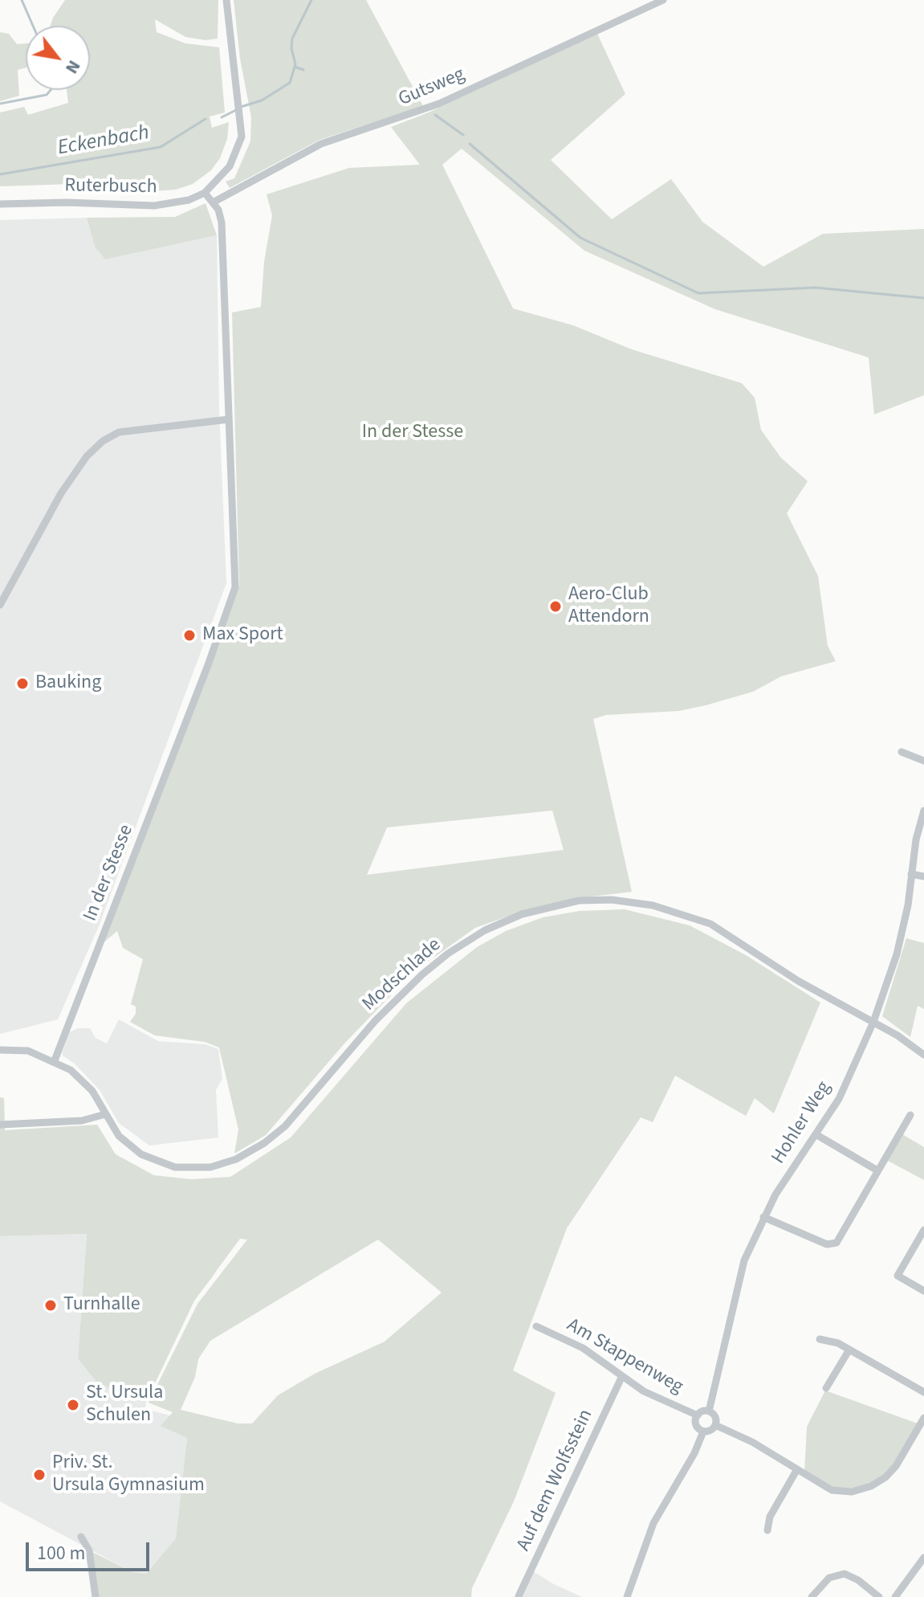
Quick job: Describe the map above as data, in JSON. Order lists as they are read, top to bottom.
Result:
{
  "streets": {
    "street": [
      "Gutsweg",
      "Ruterbusch",
      "In der Stesse",
      "Modschlade",
      "Hohler Weg",
      "Am Stappenweg",
      "Auf dem Wolfsstein"
    ]
  },
  "crossings": [
    ["Gutsweg", "In der Stesse"],
    ["In der Stesse", "Modschlade"],
    ["Modschlade", "Hohler Weg"],
    ["Hohler Weg", "Am Stappenweg"],
    ["Am Stappenweg", "Auf dem Wolfsstein"]
  ],
  "water": ["Eckenbach"],
  "parks": ["In der Stesse"],
  "places": [
    "Aero-Club Attendorn",
    "Max Sport",
    "Bauking",
    "Turnhalle",
    "St. Ursula Schulen",
    "Priv. St. Ursula Gymnasium"
  ],
  "scale_bar": "100 m",
  "north": "bottom right"
}
